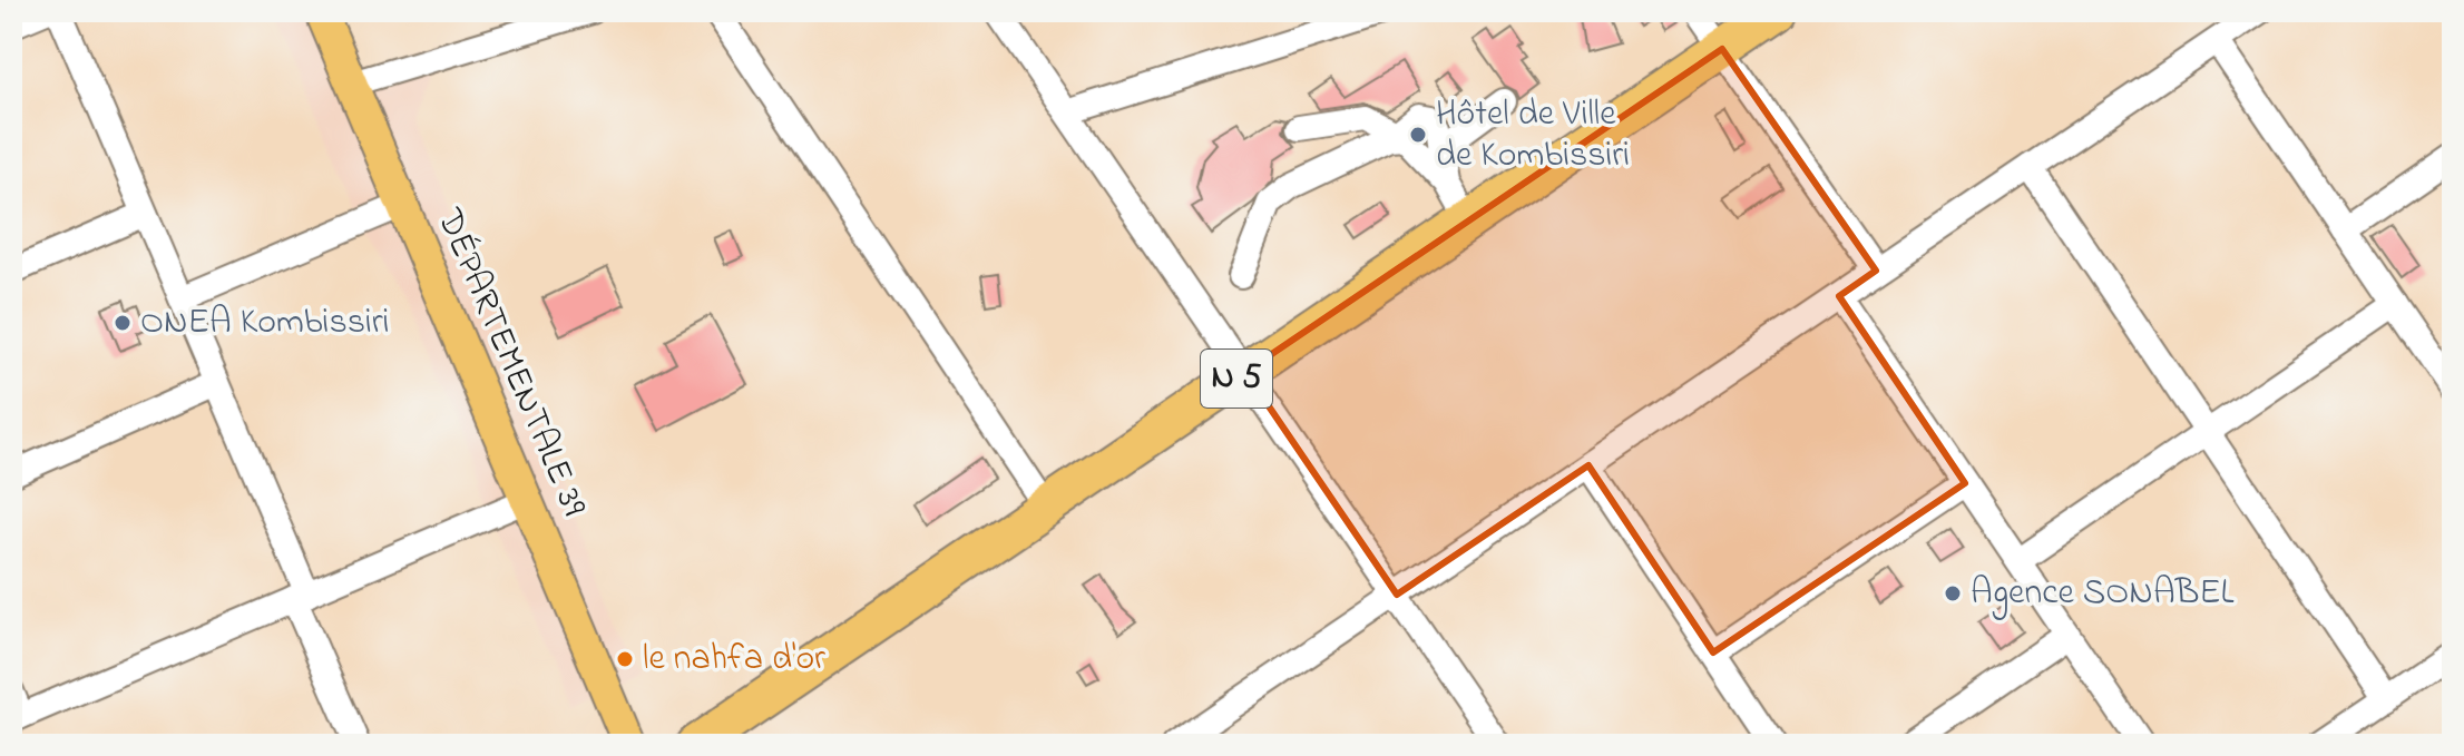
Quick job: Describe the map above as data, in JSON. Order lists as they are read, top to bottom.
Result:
{
  "streets": {
    "highway": ["N 5"],
    "main road": ["DÉPARTEMENTALE 39"]
  },
  "places": [
    "Hôtel de Ville de Kombissiri",
    "ONEA Kombissiri",
    "Agence SONABEL",
    "le nahfa d'or"
  ]
}
